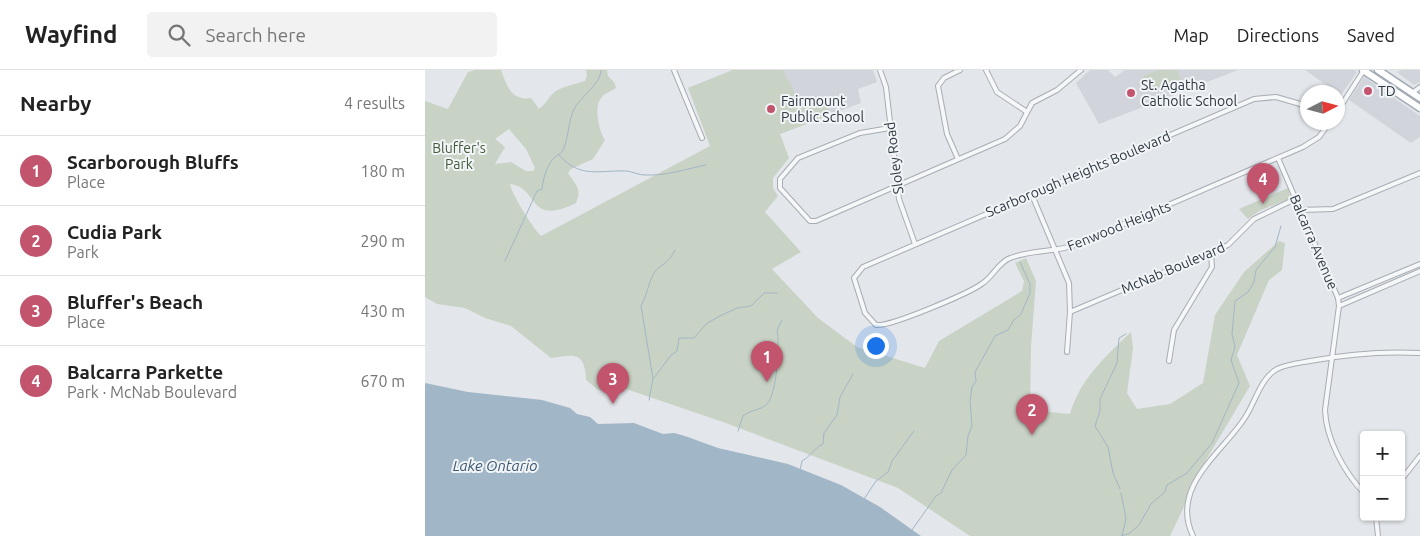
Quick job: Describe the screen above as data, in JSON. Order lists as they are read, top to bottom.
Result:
{
  "streets": {
    "street": [
      "Sloley Road",
      "Scarborough Heights Boulevard",
      "Fenwood Heights",
      "Balcarra Avenue",
      "McNab Boulevard"
    ]
  },
  "crossings": [
    ["Sloley Road", "Scarborough Heights Boulevard"],
    ["Scarborough Heights Boulevard", "Fenwood Heights"],
    ["Fenwood Heights", "Balcarra Avenue"],
    ["Balcarra Avenue", "McNab Boulevard"]
  ],
  "water": ["Lake Ontario"],
  "parks": ["Bluffer's Park"],
  "places": ["TD", "St. Agatha Catholic School", "Fairmount Public School"],
  "north": "right",
  "page": {
    "header": "Wayfind",
    "search": "Search here",
    "nav": ["Map", "Directions", "Saved"],
    "heading": ["Nearby", "4 results"],
    "list": [
      {
        "mark": "1",
        "name": "Scarborough Bluffs",
        "note": "Place",
        "value": "180 m"
      },
      {
        "mark": "2",
        "name": "Cudia Park",
        "note": "Park",
        "value": "290 m"
      },
      {
        "mark": "3",
        "name": "Bluffer's Beach",
        "note": "Place",
        "value": "430 m"
      },
      {
        "mark": "4",
        "name": "Balcarra Parkette",
        "note": "Park · McNab Boulevard",
        "value": "670 m"
      }
    ],
    "pins": [
      "4",
      "1",
      "3",
      "2"
    ],
    "map_buttons": ["+", "−"]
  }
}
